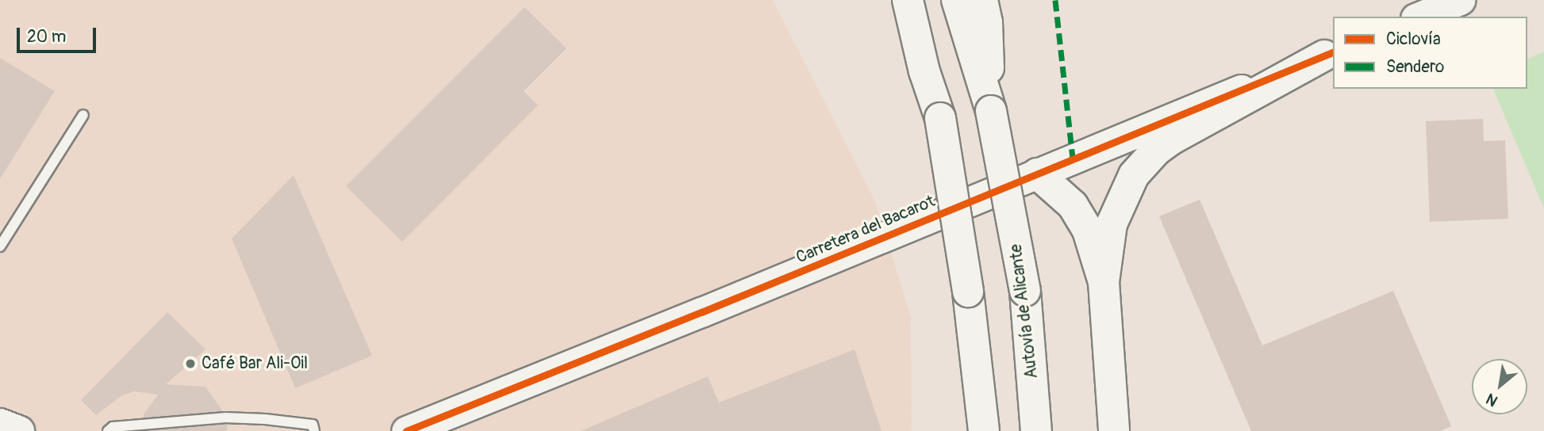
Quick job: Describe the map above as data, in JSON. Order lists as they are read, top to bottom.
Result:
{
  "streets": {
    "main road": ["Autovía de Alicante"],
    "street": ["Carretera del Bacarot"]
  },
  "places": ["Café Bar Ali-Oil"],
  "legend": ["Ciclovía", "Sendero"],
  "scale_bar": "20 m",
  "north": "bottom left"
}
